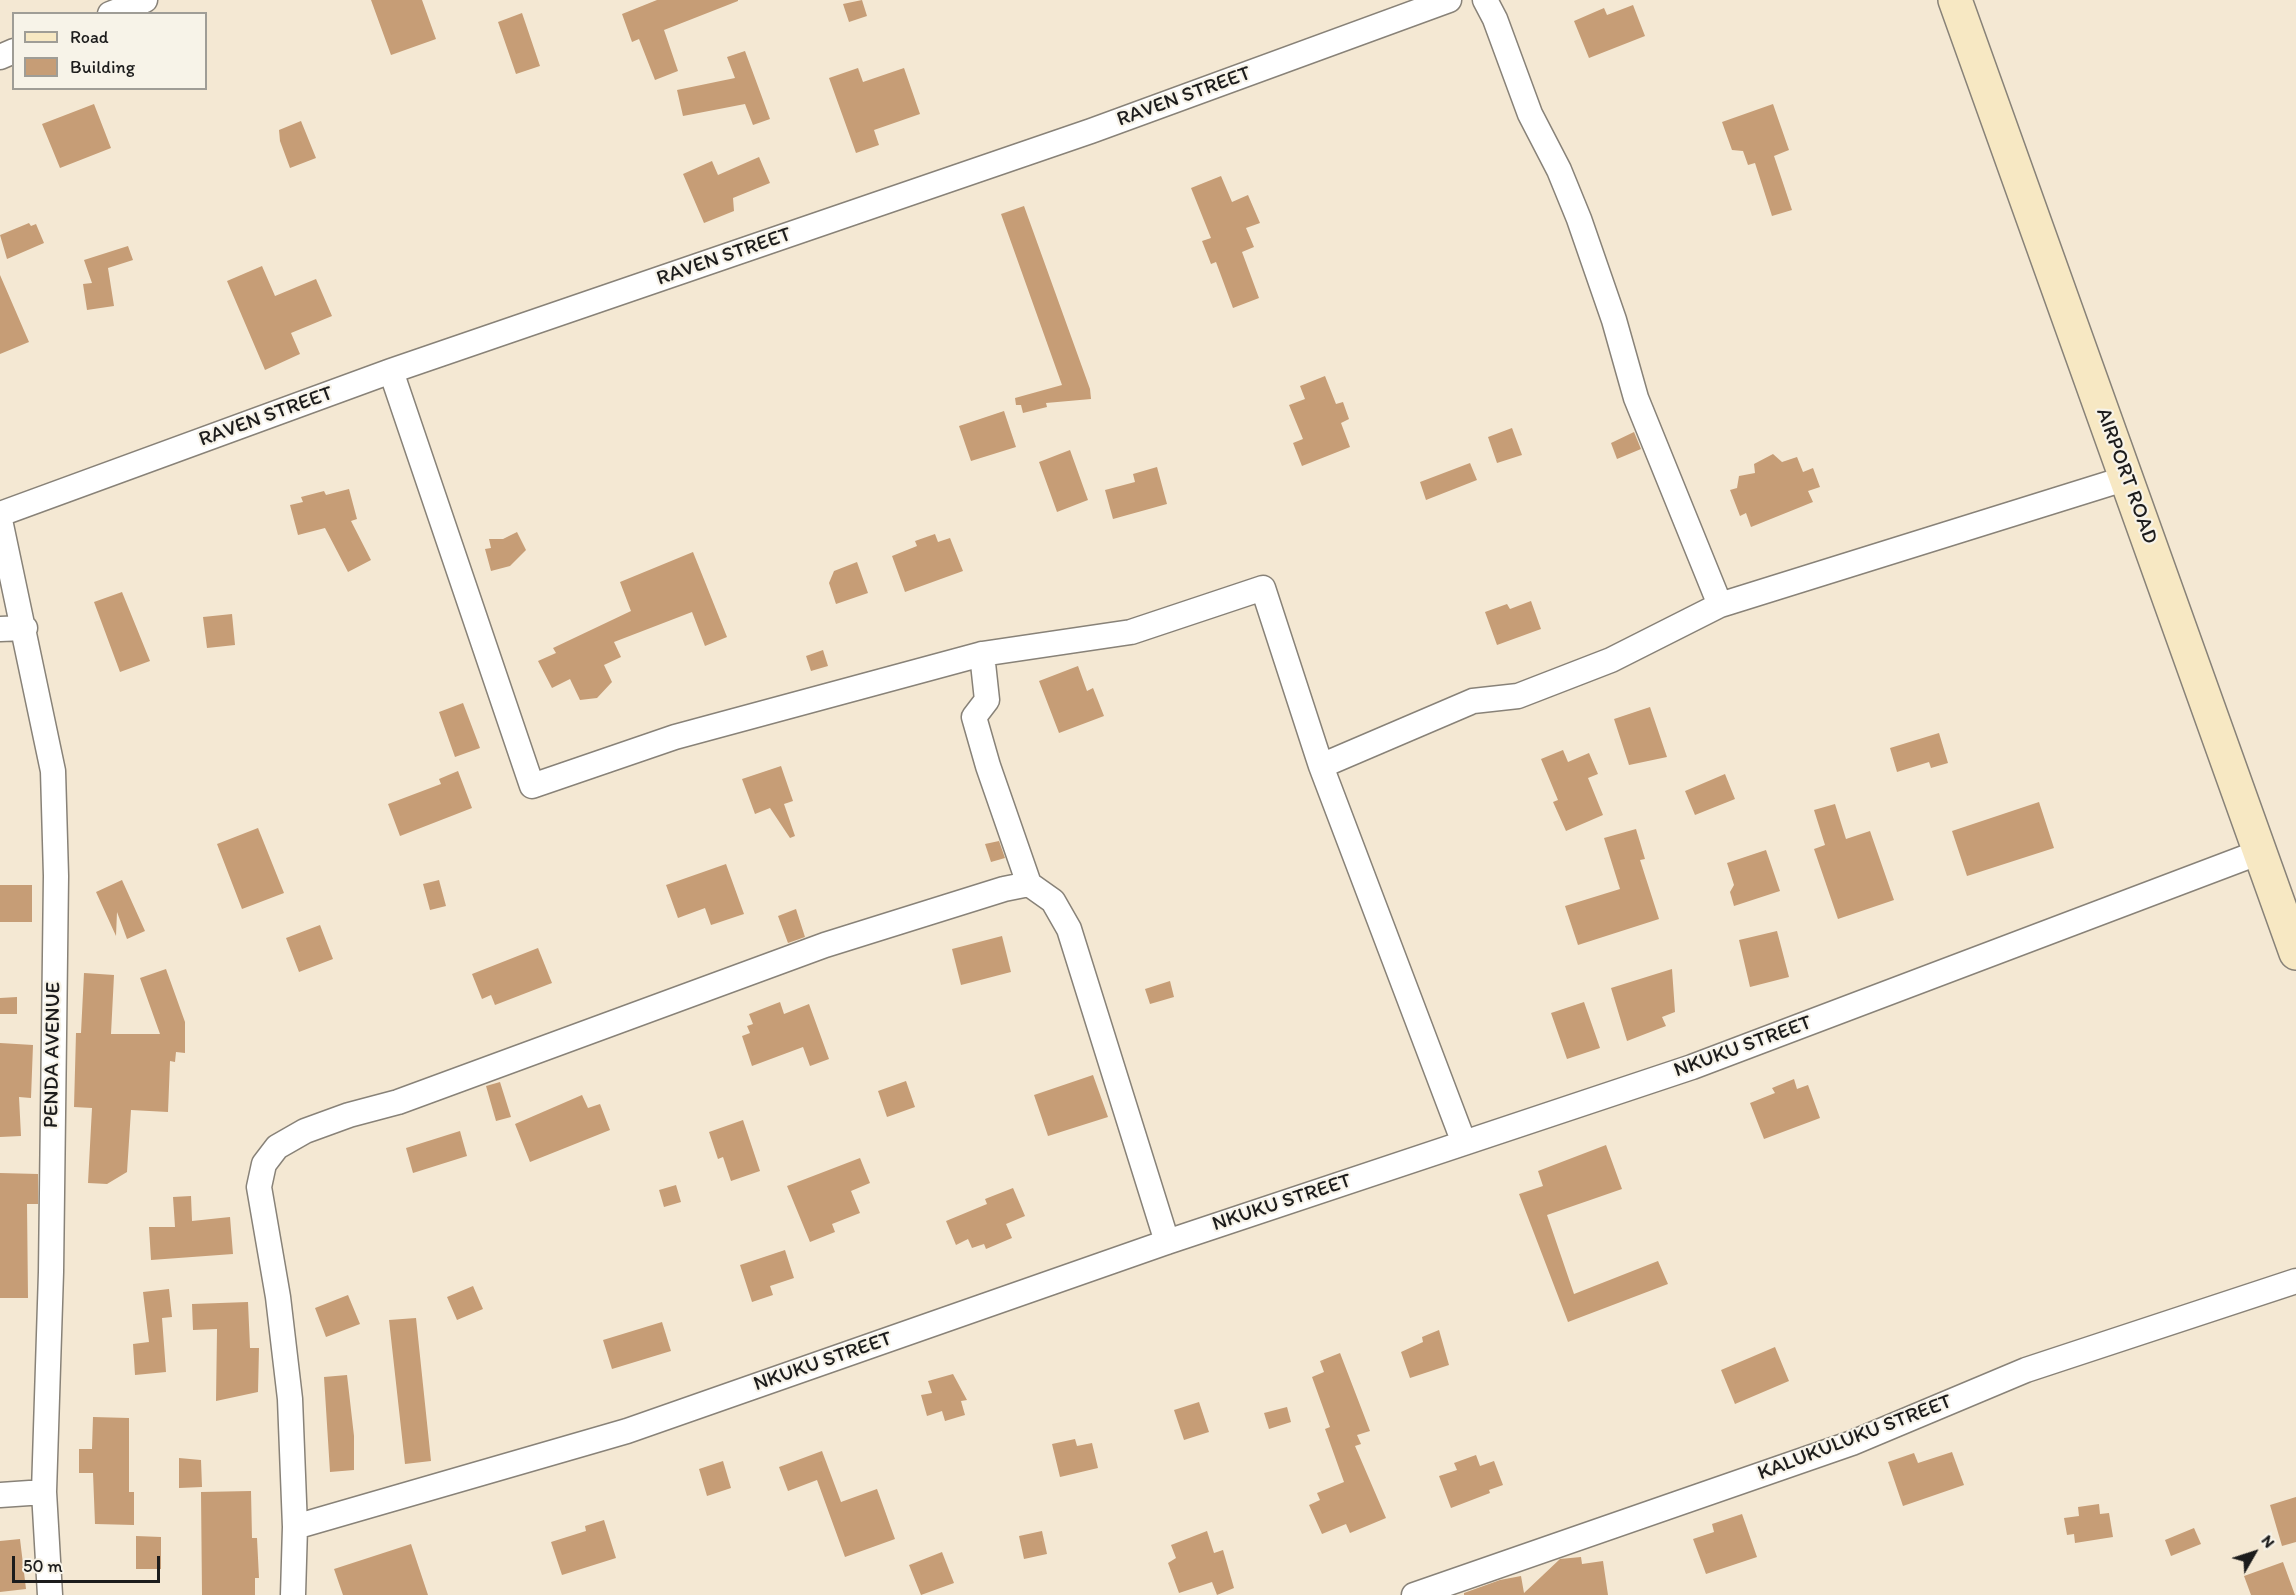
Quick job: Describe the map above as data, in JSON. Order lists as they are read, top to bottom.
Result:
{
  "streets": {
    "street": [
      "RAVEN STREET",
      "AIRPORT ROAD",
      "NKUKU STREET",
      "PENDA AVENUE",
      "KALUKULUKU STREET"
    ]
  },
  "crossings": [
    ["AIRPORT ROAD", "NKUKU STREET"]
  ],
  "legend": ["Road", "Building"],
  "scale_bar": "50 m",
  "north": "top right"
}
